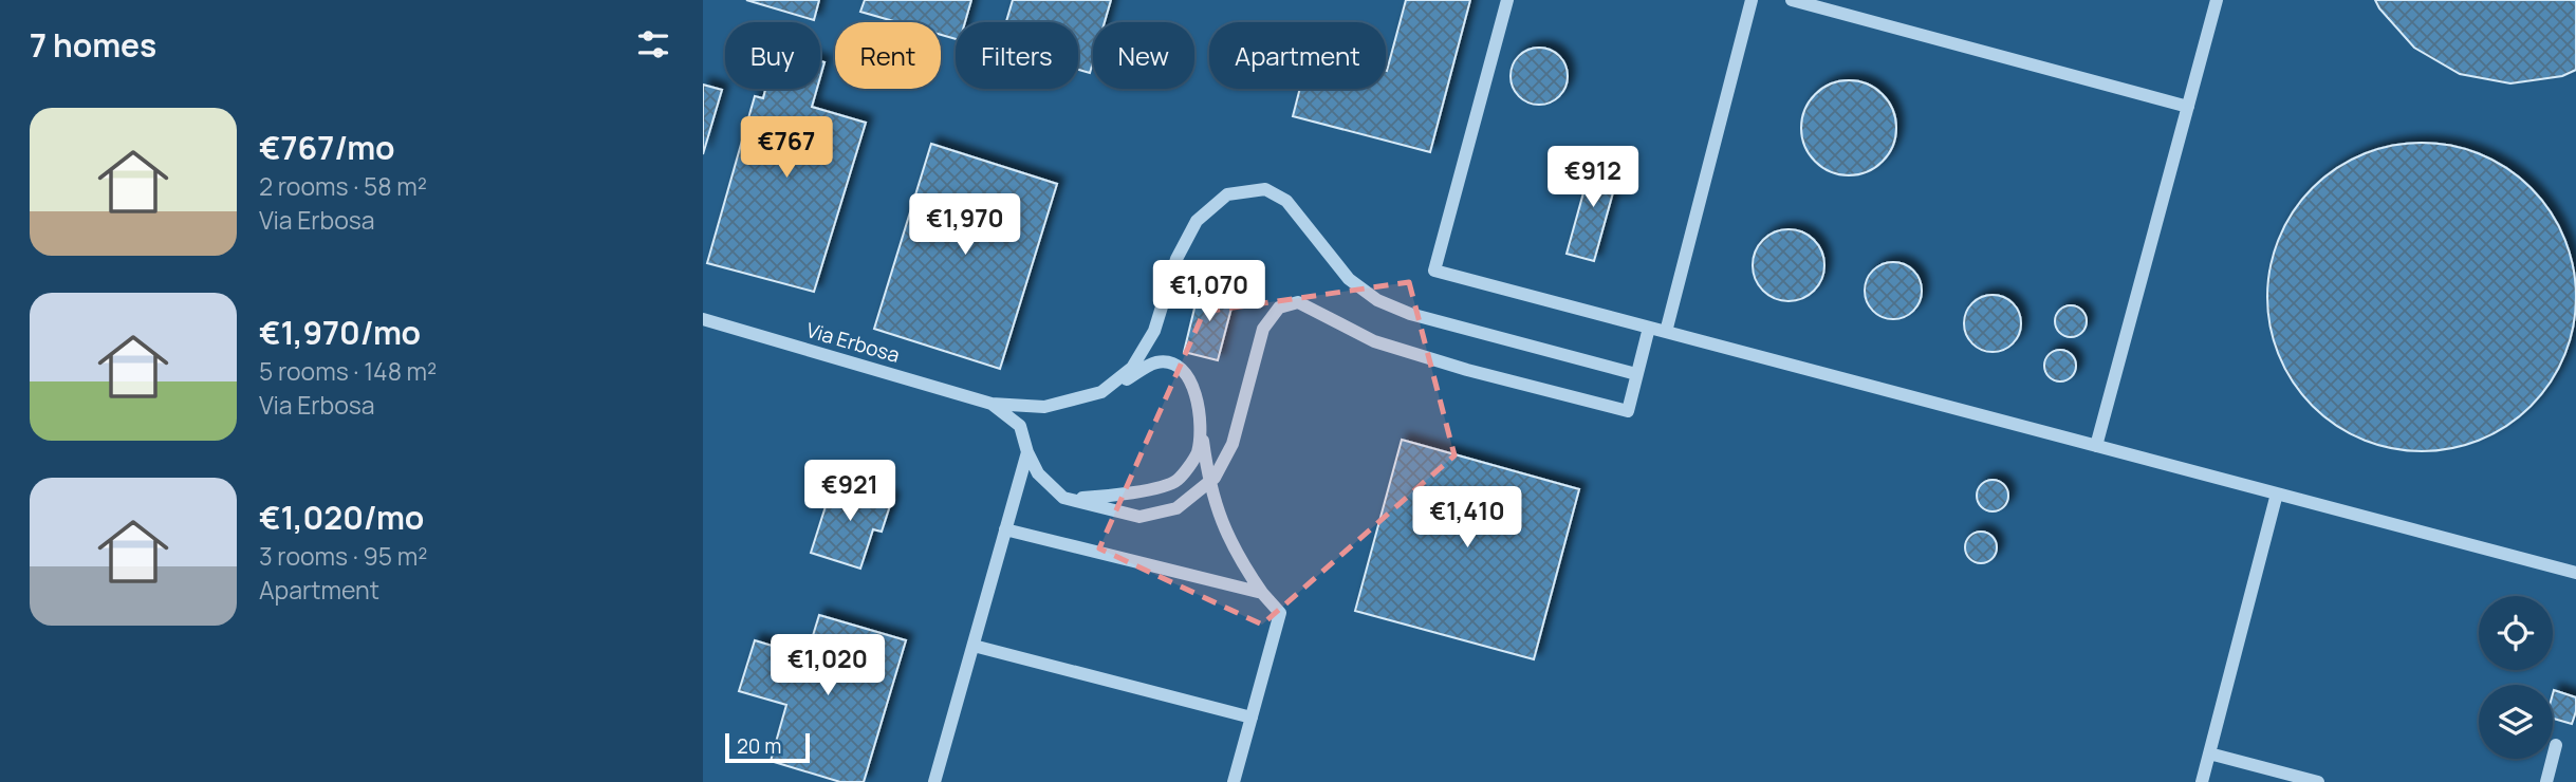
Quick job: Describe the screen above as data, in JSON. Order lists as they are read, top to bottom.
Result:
{
  "streets": {
    "street": ["Via Erbosa"]
  },
  "scale_bar": "20 m",
  "page": {
    "heading": "7 homes",
    "chip": [
      "Buy",
      "Rent",
      "Filters",
      "New",
      "Apartment"
    ],
    "list": [
      {
        "name": "€767/mo",
        "note": "2 rooms · 58 m² · Via Erbosa"
      },
      {
        "name": "€1,970/mo",
        "note": "5 rooms · 148 m² · Via Erbosa"
      },
      {
        "name": "€1,020/mo",
        "note": "3 rooms · 95 m² · Apartment"
      }
    ],
    "price": [
      "€767",
      "€912",
      "€1,970",
      "€1,070",
      "€921",
      "€1,410",
      "€1,020"
    ],
    "scale": "20 m"
  }
}
